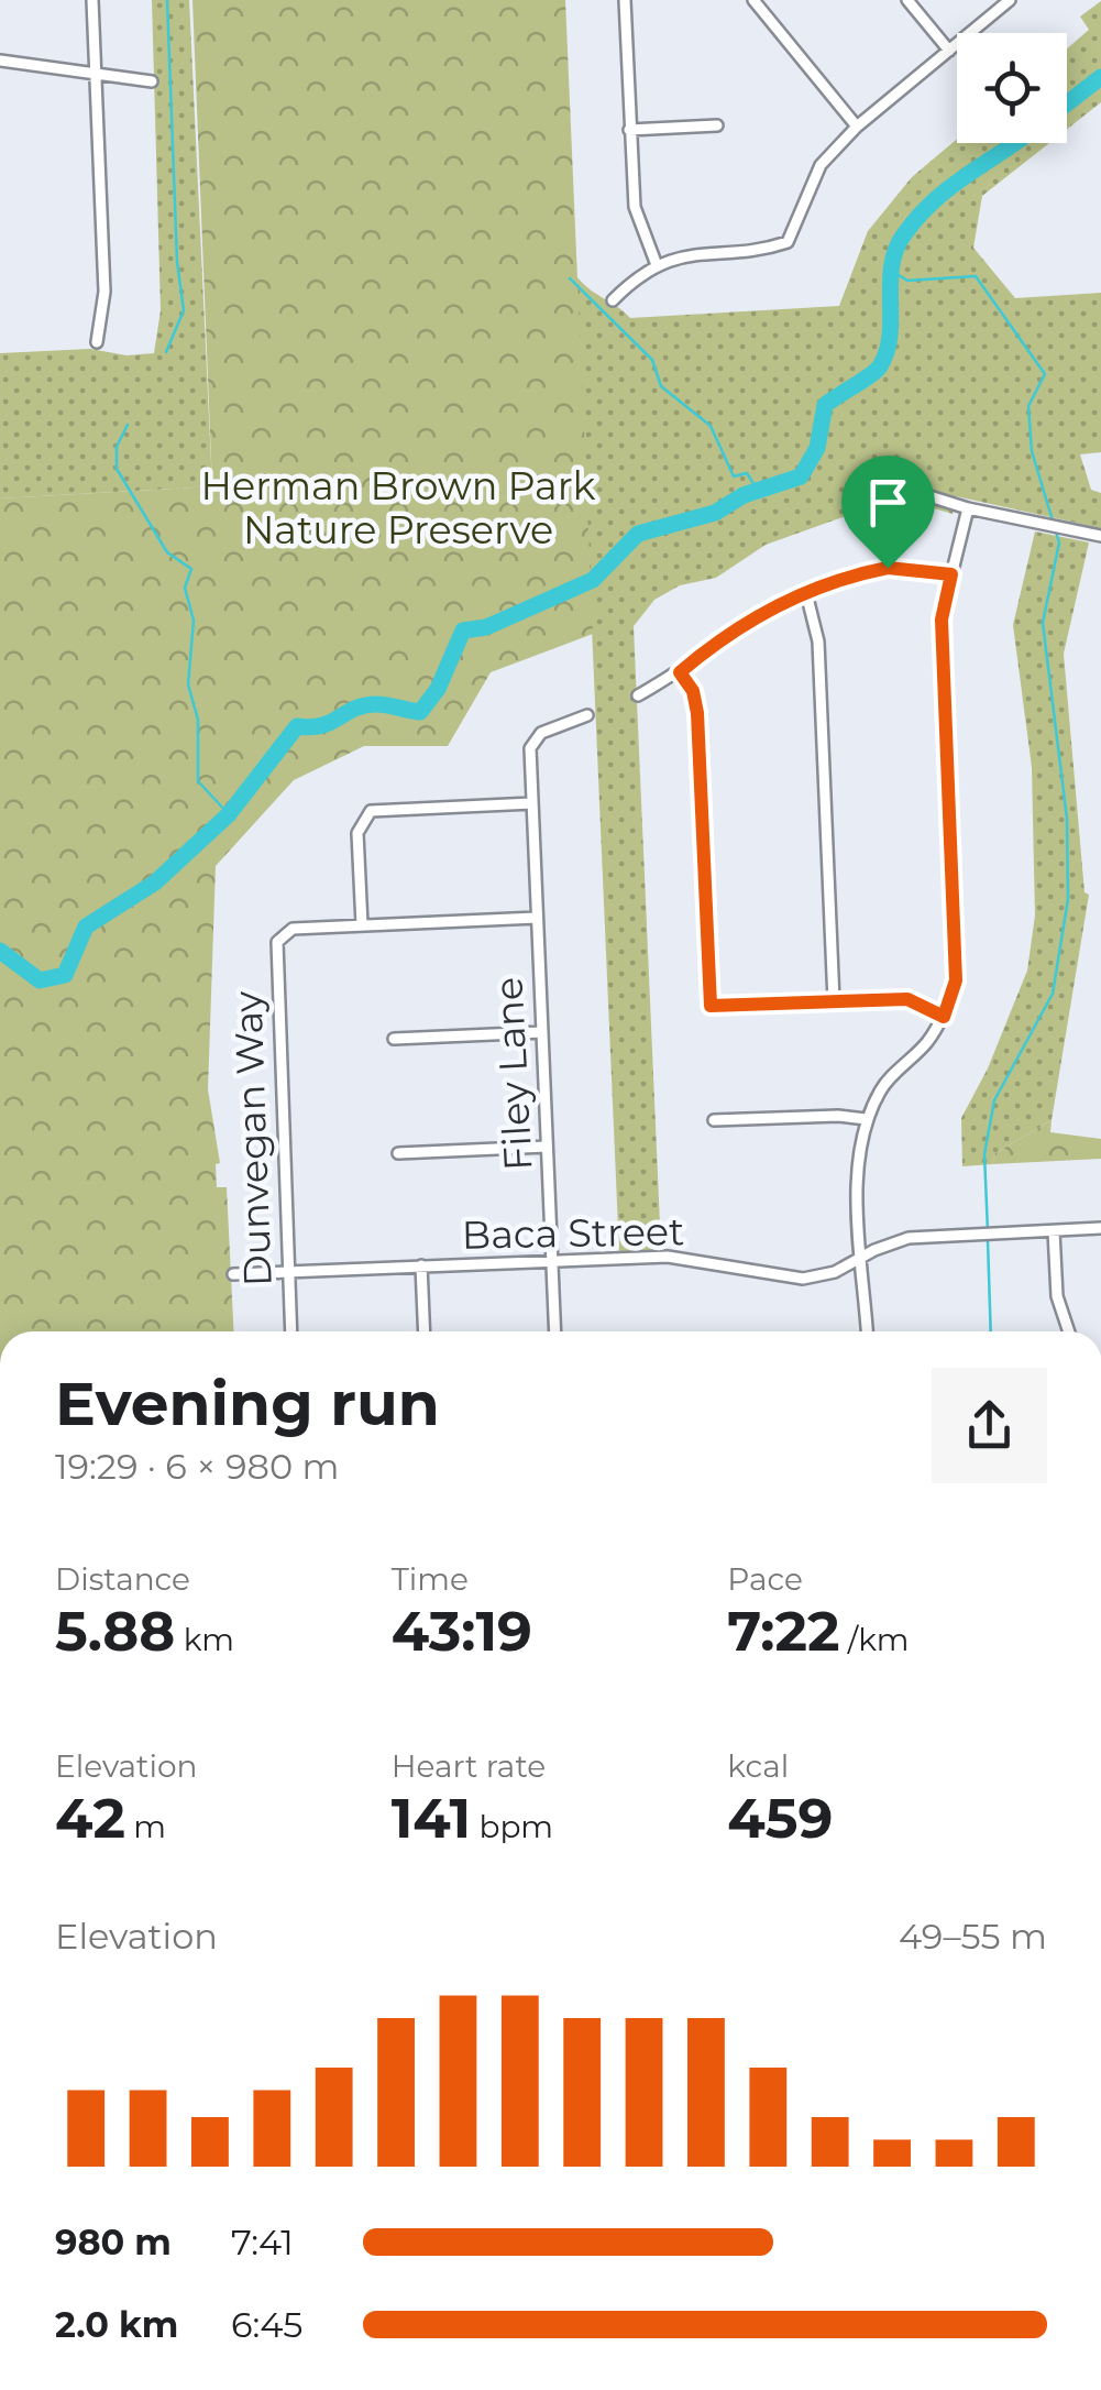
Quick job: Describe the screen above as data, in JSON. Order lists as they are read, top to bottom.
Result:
{
  "streets": {
    "street": ["Filey Lane", "Dunvegan Way", "Baca Street"]
  },
  "crossings": [
    ["Filey Lane", "Baca Street"],
    ["Dunvegan Way", "Baca Street"]
  ],
  "parks": ["Herman Brown Park Nature Preserve"],
  "page": {
    "heading": ["Evening run", "19:29 · 6 × 980 m"],
    "stats": [
      ["Distance", "5.88 km"],
      ["Time", "43:19"],
      ["Pace", "7:22 /km"],
      ["Elevation", "42 m"],
      ["Heart rate", "141 bpm"],
      ["kcal", "459"]
    ],
    "chart": ["Elevation", "49–55 m"],
    "list": [
      {
        "name": "980 m",
        "note": "7:41"
      },
      {
        "name": "2.0 km",
        "note": "6:45"
      }
    ]
  }
}
